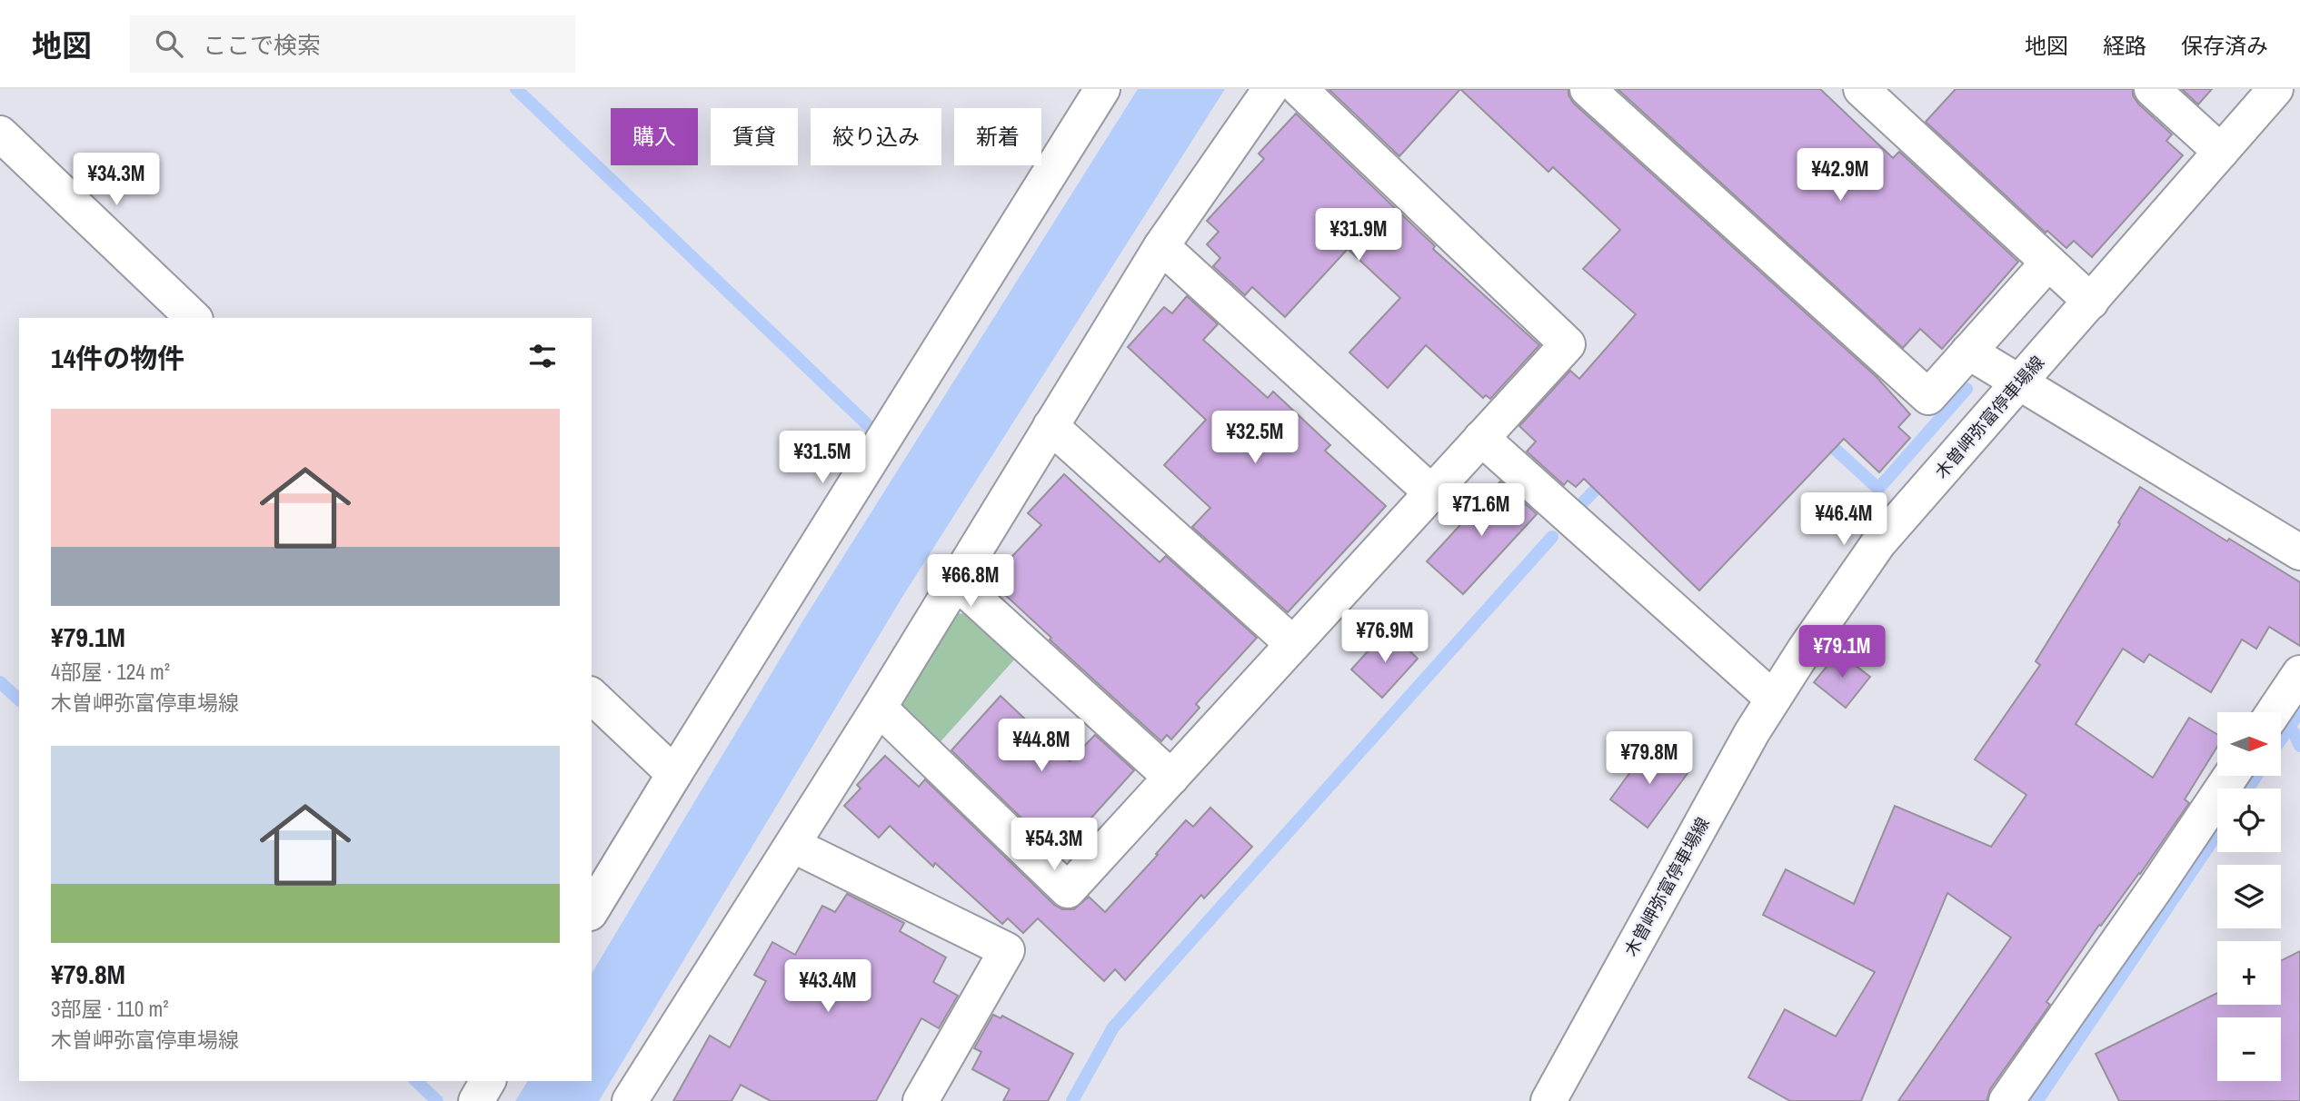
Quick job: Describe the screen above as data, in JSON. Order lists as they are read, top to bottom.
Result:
{
  "streets": {
    "street": ["木曽岬弥富停車場線"]
  },
  "north": "right",
  "page": {
    "header": "地図",
    "search": "ここで検索",
    "nav": ["地図", "経路", "保存済み"],
    "chip": [
      "購入",
      "賃貸",
      "絞り込み",
      "新着"
    ],
    "price": [
      "¥42.9M",
      "¥34.3M",
      "¥31.9M",
      "¥32.5M",
      "¥31.5M",
      "¥71.6M",
      "¥46.4M",
      "¥66.8M",
      "¥76.9M",
      "¥79.1M",
      "¥44.8M",
      "¥79.8M",
      "¥54.3M",
      "¥43.4M"
    ],
    "heading": "14件の物件",
    "list": [
      {
        "name": "¥79.1M",
        "note": "4部屋 · 124 m² · 木曽岬弥富停車場線"
      },
      {
        "name": "¥79.8M",
        "note": "3部屋 · 110 m² · 木曽岬弥富停車場線"
      }
    ],
    "map_buttons": ["+", "−"]
  }
}
